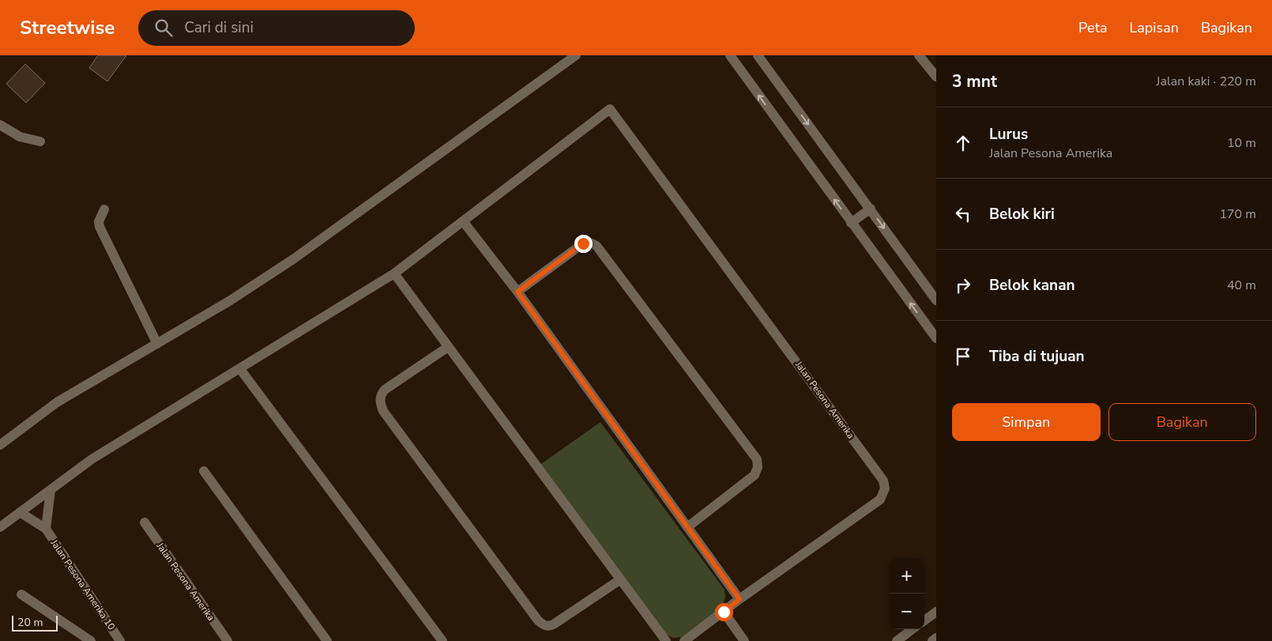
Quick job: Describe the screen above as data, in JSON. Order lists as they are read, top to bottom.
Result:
{
  "streets": {
    "street": ["Jalan Pesona Amerika", "Jalan Pesona Amerika 10"]
  },
  "scale_bar": "20 m",
  "page": {
    "header": "Streetwise",
    "search": "Cari di sini",
    "nav": ["Peta", "Lapisan", "Bagikan"],
    "heading": ["3 mnt", "Jalan kaki · 220 m"],
    "list": [
      ["Lurus", "Jalan Pesona Amerika", "10 m"],
      ["Belok kiri", "170 m"],
      ["Belok kanan", "40 m"],
      "Tiba di tujuan"
    ],
    "buttons": ["Simpan", "Bagikan"],
    "map_buttons": ["+", "−"],
    "scale": "20 m"
  }
}
